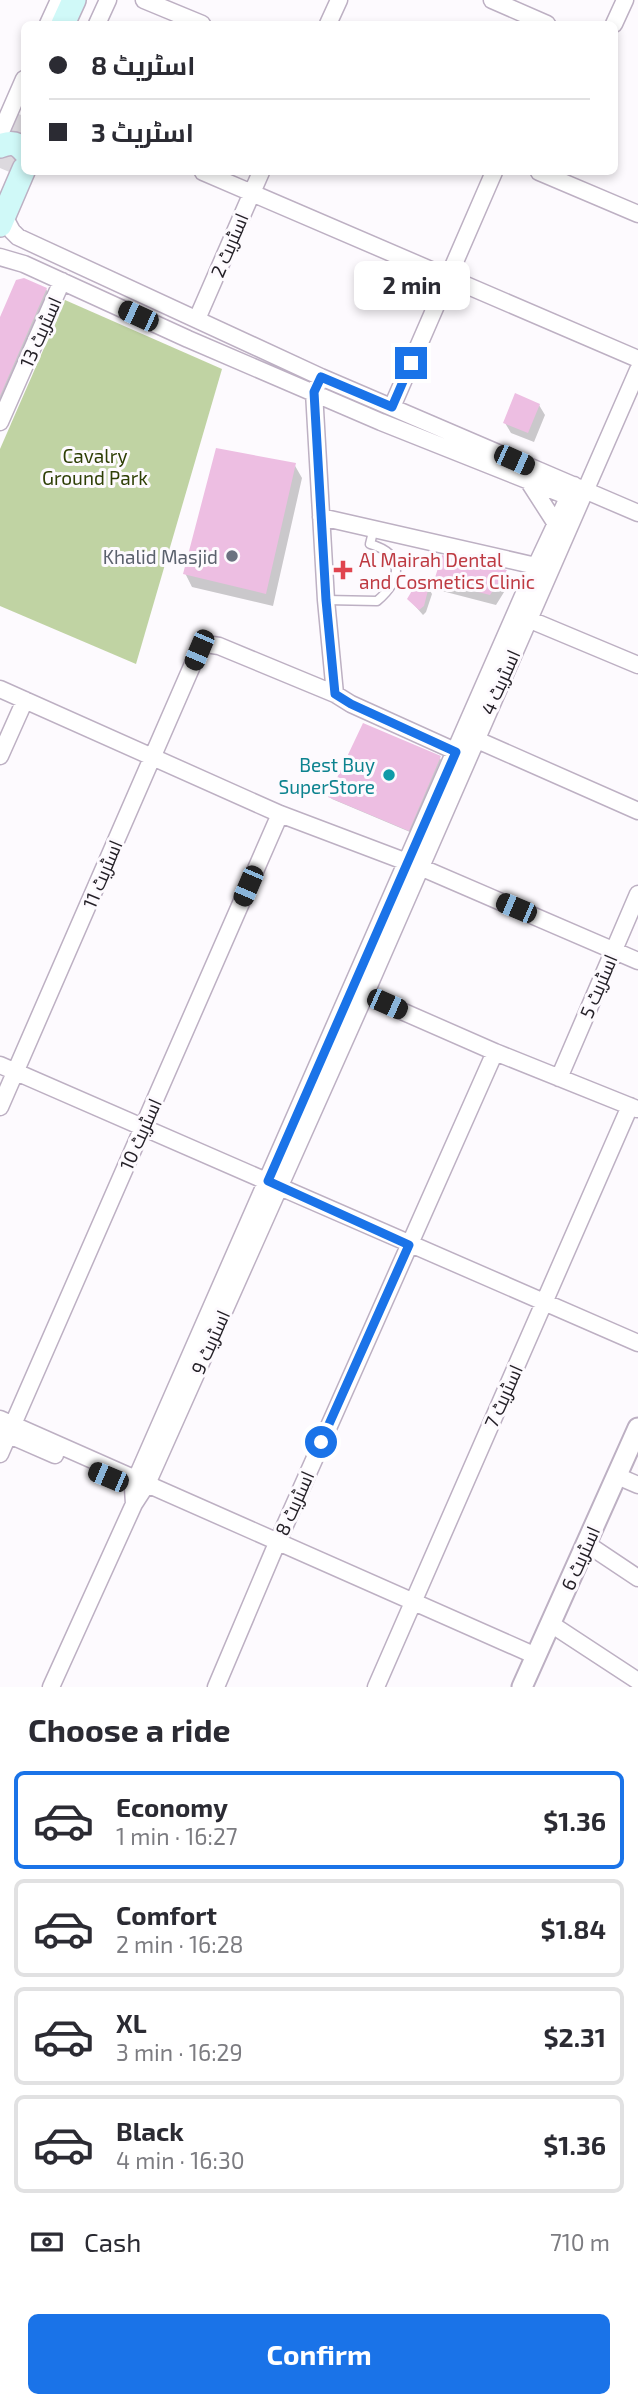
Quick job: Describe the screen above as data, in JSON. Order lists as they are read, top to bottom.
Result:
{
  "streets": {
    "street": [
      "اسٹریٹ 2",
      "اسٹریٹ 13",
      "اسٹریٹ 4",
      "اسٹریٹ 11",
      "اسٹریٹ 5",
      "اسٹریٹ 10",
      "اسٹریٹ 9",
      "اسٹریٹ 7",
      "اسٹریٹ 8",
      "اسٹریٹ 6"
    ]
  },
  "parks": ["Cavalry Ground Park"],
  "places": {
    "other": ["Khalid Masjid", "Best Buy SuperStore"],
    "health": ["Al Mairah Dental and Cosmetics Clinic"]
  },
  "page": {
    "banner": ["اسٹریٹ 8", "اسٹریٹ 3"],
    "bubble": "2 min",
    "heading": "Choose a ride",
    "list": [
      {
        "name": "Economy",
        "note": "1 min · 16:27",
        "value": "$1.36"
      },
      {
        "name": "Comfort",
        "note": "2 min · 16:28",
        "value": "$1.84"
      },
      {
        "name": "XL",
        "note": "3 min · 16:29",
        "value": "$2.31"
      },
      {
        "name": "Black",
        "note": "4 min · 16:30",
        "value": "$1.36"
      }
    ],
    "pay": ["Cash", "710 m"],
    "buttons": "Confirm"
  }
}
